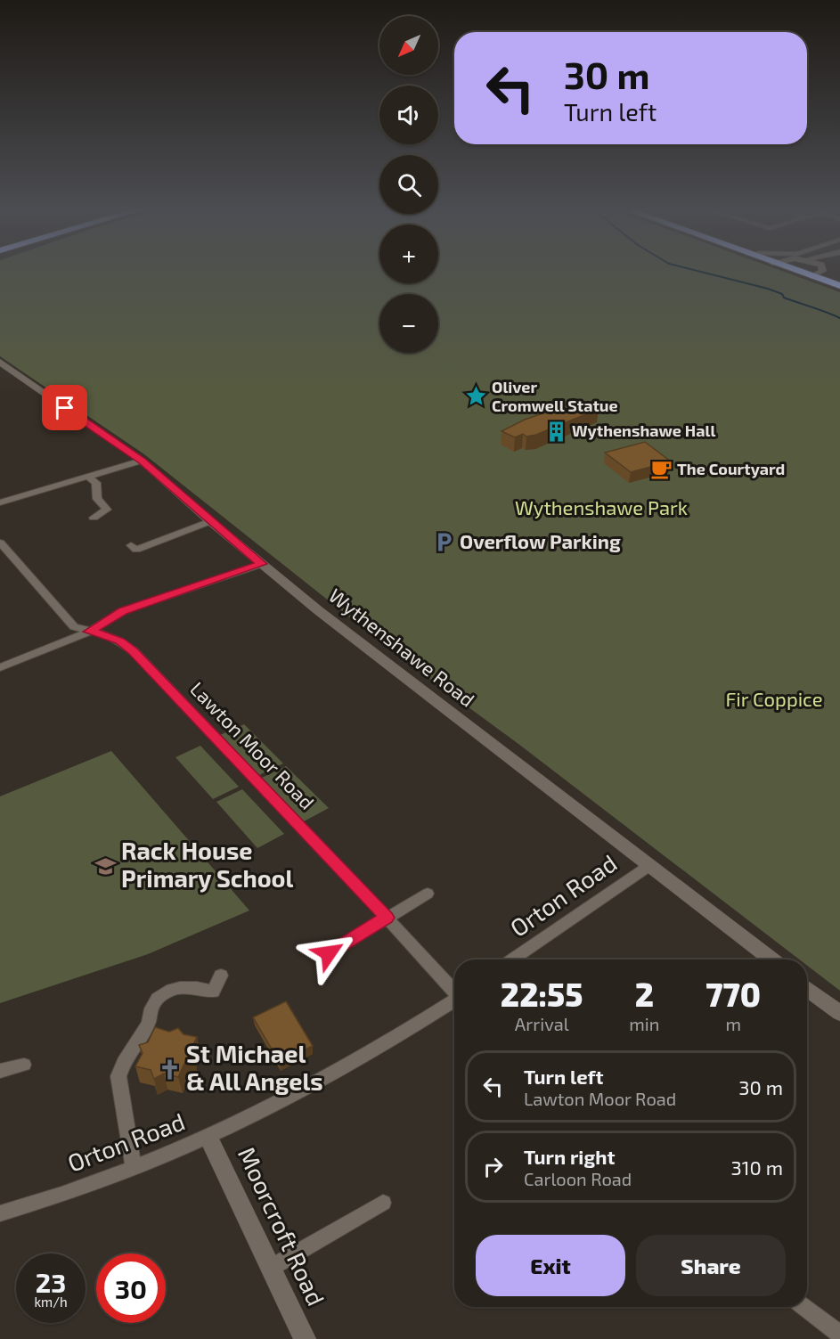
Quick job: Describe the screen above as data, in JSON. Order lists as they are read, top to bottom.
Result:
{
  "streets": {
    "main road": ["Wythenshawe Road", "Moorcroft Road"],
    "street": ["Lawton Moor Road", "Orton Road"]
  },
  "crossings": [
    ["Wythenshawe Road", "Orton Road"],
    ["Orton Road", "Moorcroft Road"]
  ],
  "parks": ["Wythenshawe Park", "Fir Coppice"],
  "places": {
    "place": ["Oliver Cromwell Statue"],
    "building": ["Wythenshawe Hall"],
    "cafe": ["The Courtyard"],
    "parking": ["Overflow Parking"],
    "school or university": ["Rack House Primary School"],
    "church": ["St Michael & All Angels"]
  },
  "north": "bottom left",
  "page": {
    "map_buttons": ["+", "−"],
    "turn": ["30 m", "Turn left"],
    "eta": [
      "22:55",
      "Arrival",
      "2",
      "min",
      "770",
      "m"
    ],
    "list": [
      {
        "name": "Turn left",
        "note": "Lawton Moor Road",
        "value": "30 m"
      },
      {
        "name": "Turn right",
        "note": "Carloon Road",
        "value": "310 m"
      }
    ],
    "buttons": ["Exit", "Share"],
    "speed": "23 km/h",
    "limit": "30"
  }
}
